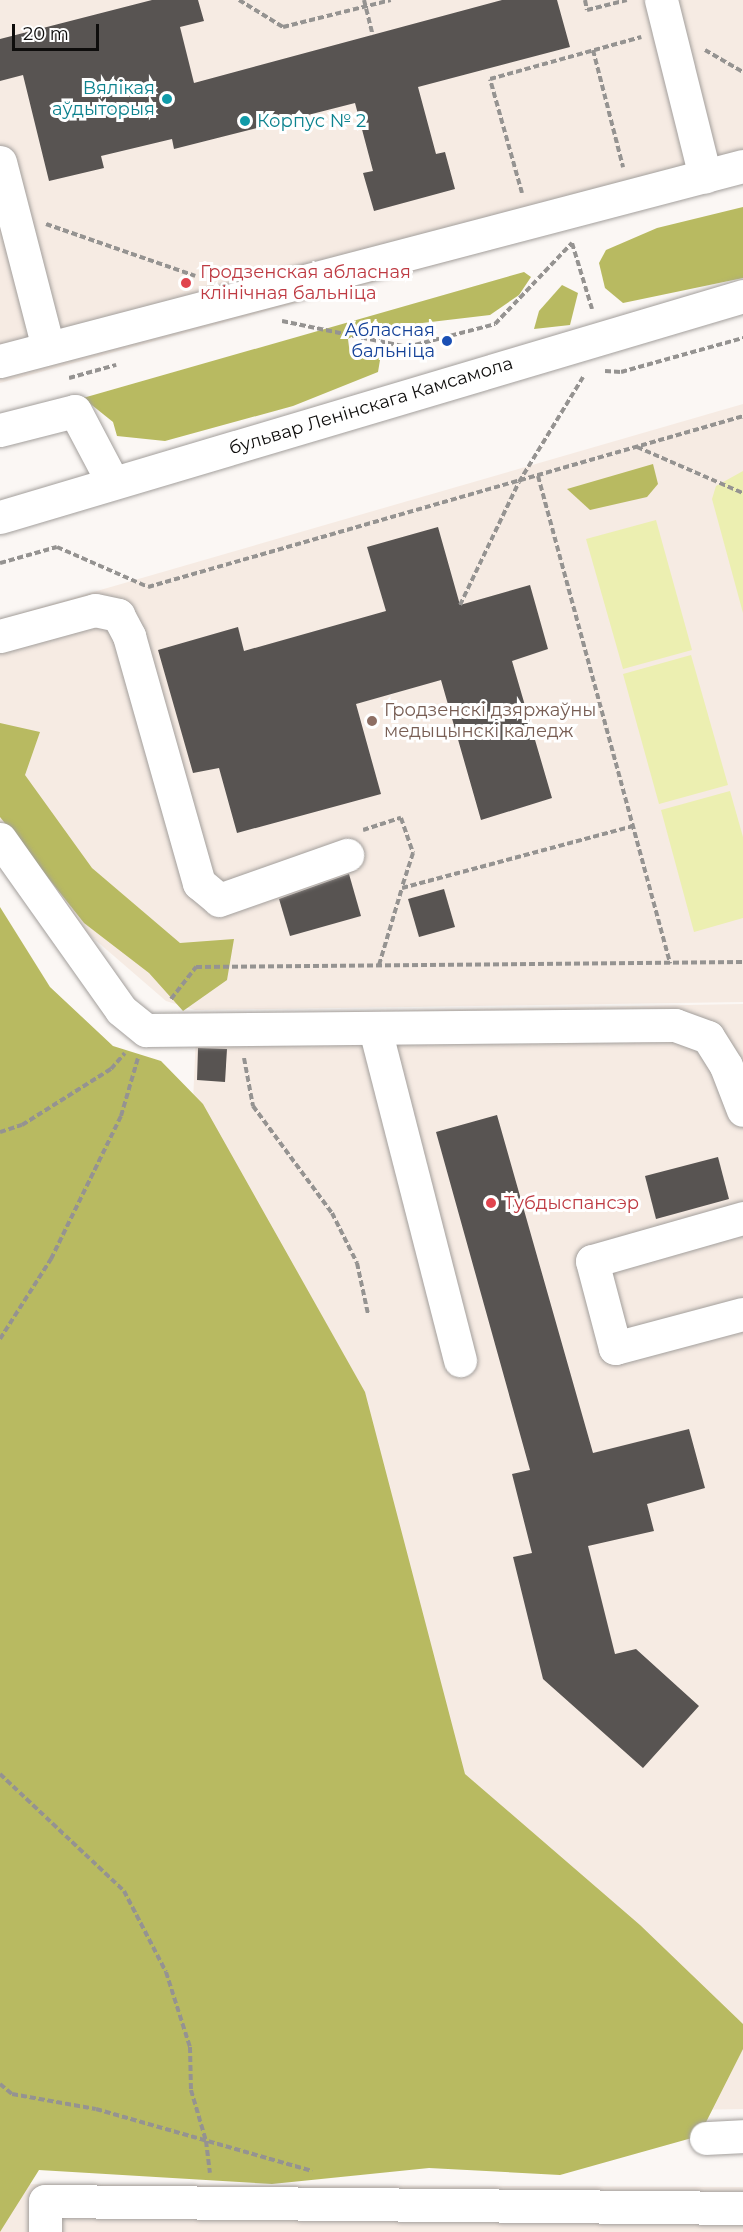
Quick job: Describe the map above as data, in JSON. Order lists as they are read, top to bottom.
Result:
{
  "streets": {
    "street": ["бульвар Ленінскага Камсамола"]
  },
  "places": [
    "Вялікая аўдыторыя",
    "Корпус № 2",
    "Гродзенская абласная клінічная бальніца",
    "Абласная бальніца",
    "Гродзенскі дзяржаўны медыцынскі каледж",
    "Тубдыспансэр"
  ],
  "scale_bar": "20 m"
}
